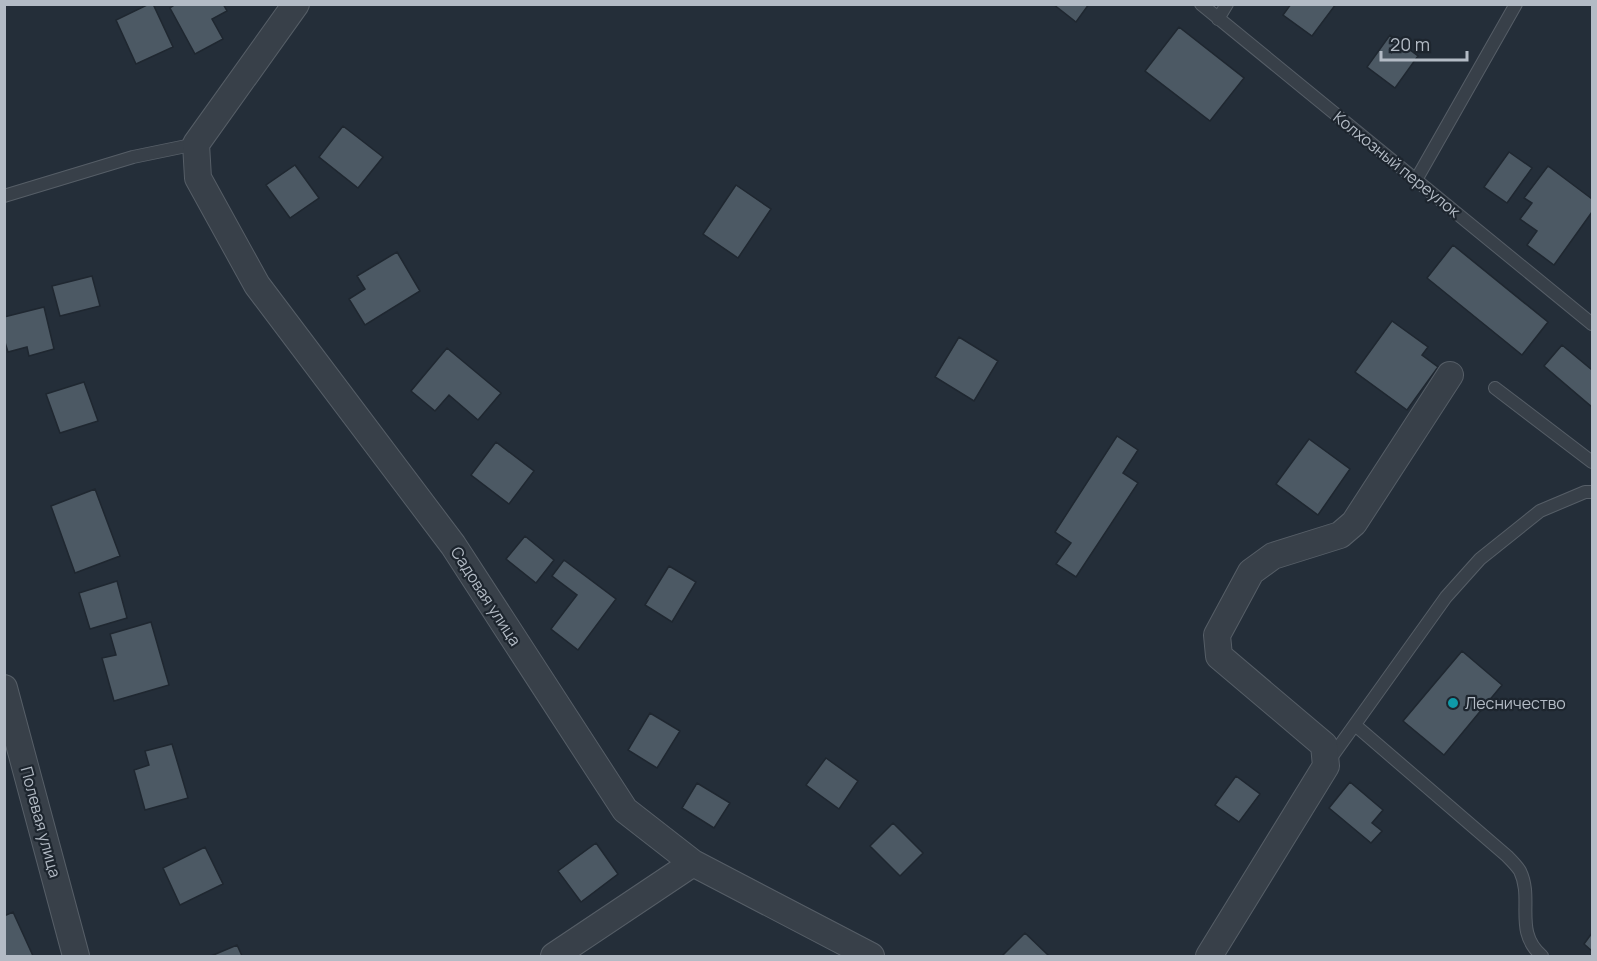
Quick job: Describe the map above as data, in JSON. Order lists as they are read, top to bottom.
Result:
{
  "streets": {
    "street": ["Садовая улица", "Полевая улица"],
    "lane": ["Колхозный переулок"]
  },
  "places": ["Лесничество"],
  "scale_bar": "20 m"
}
